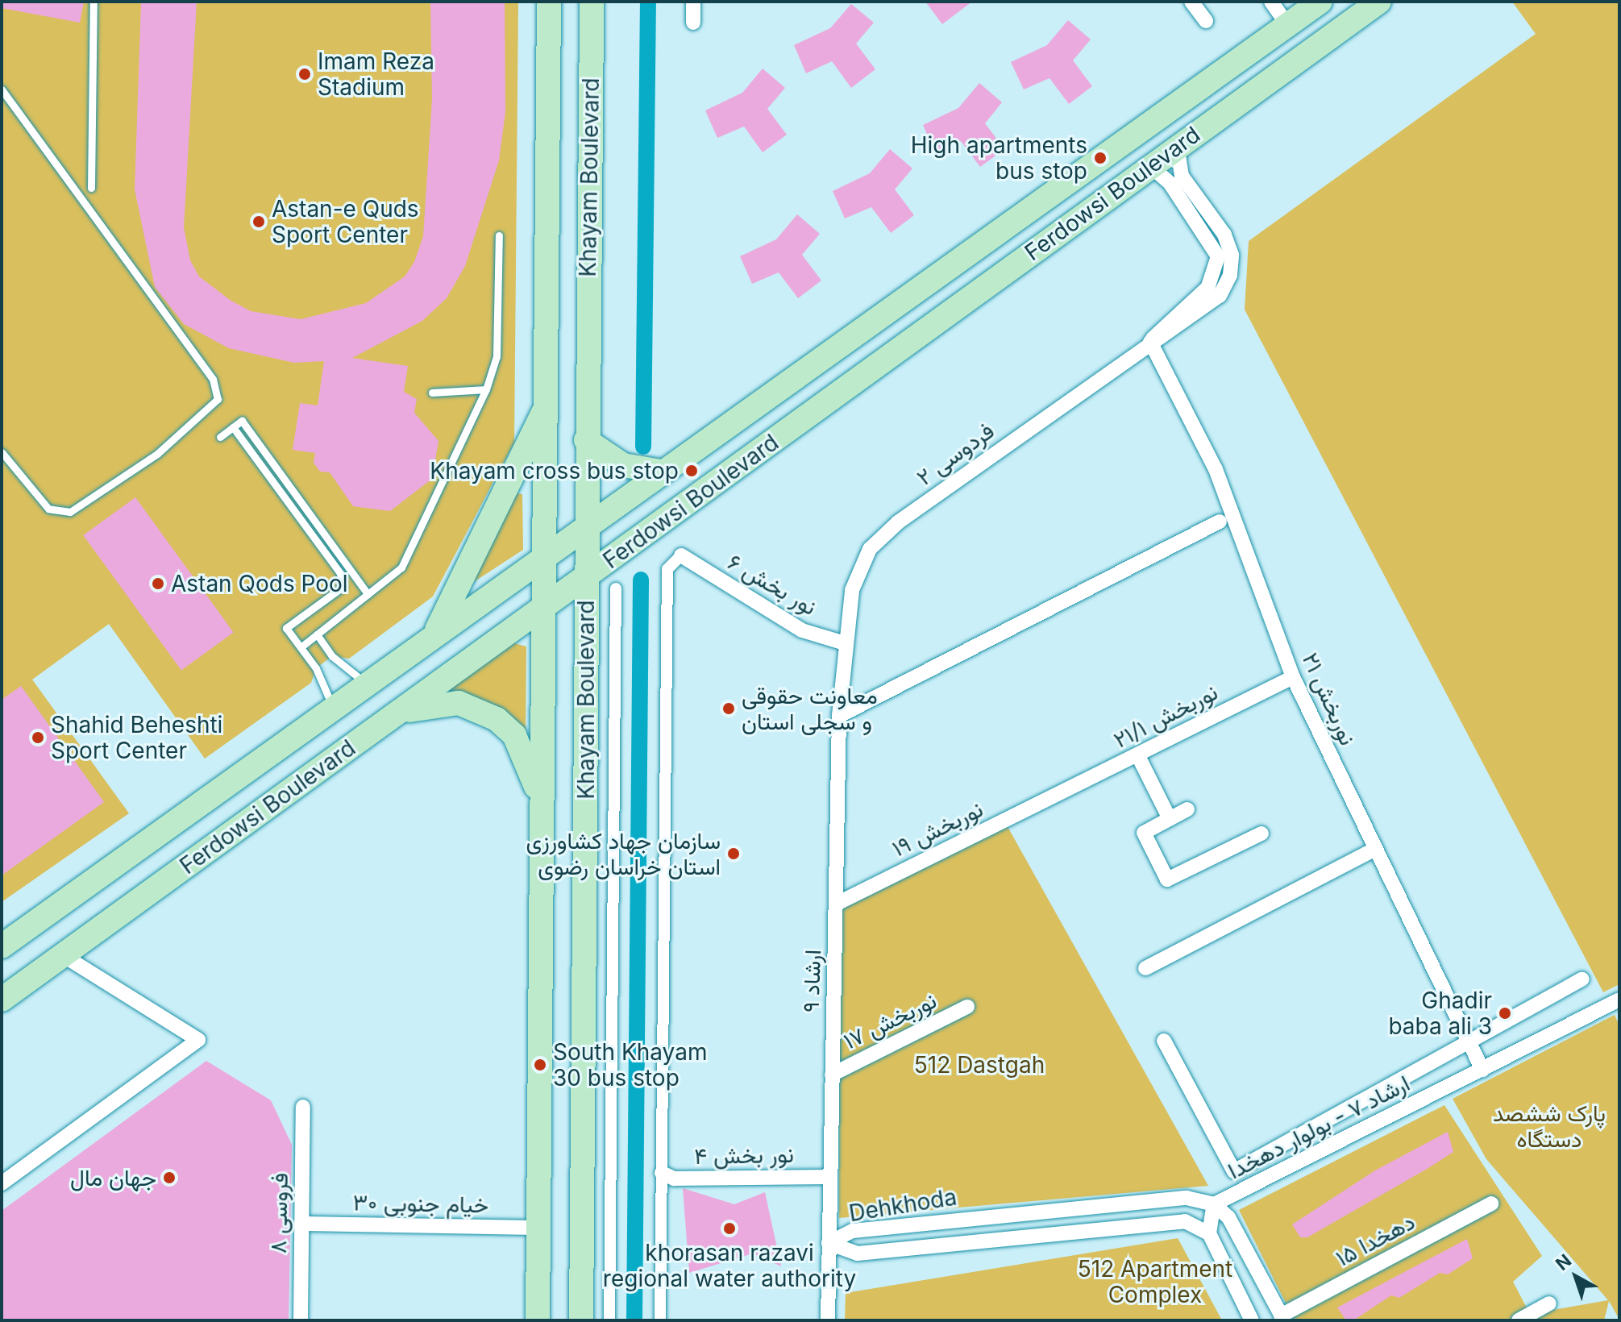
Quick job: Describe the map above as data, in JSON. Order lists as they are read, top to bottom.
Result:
{
  "streets": {
    "main road": ["Khayam Boulevard", "Ferdowsi Boulevard"],
    "street": [
      "فردوسی ۲",
      "نور بخش ۶",
      "نوربخش ۲۱",
      "نوربخش ۲۱/۱",
      "نوربخش ۱۹",
      "ارشاد ۹",
      "نوربخش ۱۷",
      "ارشاد ۷ - بولوار دهخدا",
      "نور بخش ۴",
      "خیام جنوبی ۳۰",
      "Dehkhoda",
      "فروسی ۸",
      "دهخدا ۱۵"
    ]
  },
  "crossings": [
    ["Khayam Boulevard", "Ferdowsi Boulevard"],
    ["Khayam Boulevard", "خیام جنوبی ۳۰"],
    ["Ferdowsi Boulevard", "فردوسی ۲"],
    ["فردوسی ۲", "نور بخش ۶"],
    ["فردوسی ۲", "نوربخش ۲۱"],
    ["فردوسی ۲", "ارشاد ۹"],
    ["نور بخش ۶", "ارشاد ۹"],
    ["نوربخش ۲۱", "نوربخش ۲۱/۱"],
    ["نوربخش ۲۱", "ارشاد ۷ - بولوار دهخدا"],
    ["نوربخش ۲۱/۱", "نوربخش ۱۹"],
    ["نوربخش ۱۹", "ارشاد ۹"],
    ["ارشاد ۹", "نوربخش ۱۷"],
    ["ارشاد ۹", "نور بخش ۴"],
    ["ارشاد ۹", "Dehkhoda"],
    ["ارشاد ۷ - بولوار دهخدا", "Dehkhoda"],
    ["خیام جنوبی ۳۰", "فروسی ۸"]
  ],
  "parks": ["512 Dastgah", "پارک‌ ششصد دستگاه", "512 Apartment Complex"],
  "places": [
    "Imam Reza Stadium",
    "High apartments bus stop",
    "Astan-e Quds Sport Center",
    "Khayam cross bus stop",
    "Astan Qods Pool",
    "معاونت حقوقی و سجلی استان",
    "Shahid Beheshti Sport Center",
    "سازمان جهاد کشاورزی استان خراسان رضوی",
    "Ghadir baba ali 3",
    "South Khayam 30 bus stop",
    "جهان مال",
    "khorasan razavi regional water authority"
  ],
  "north": "top left"
}
